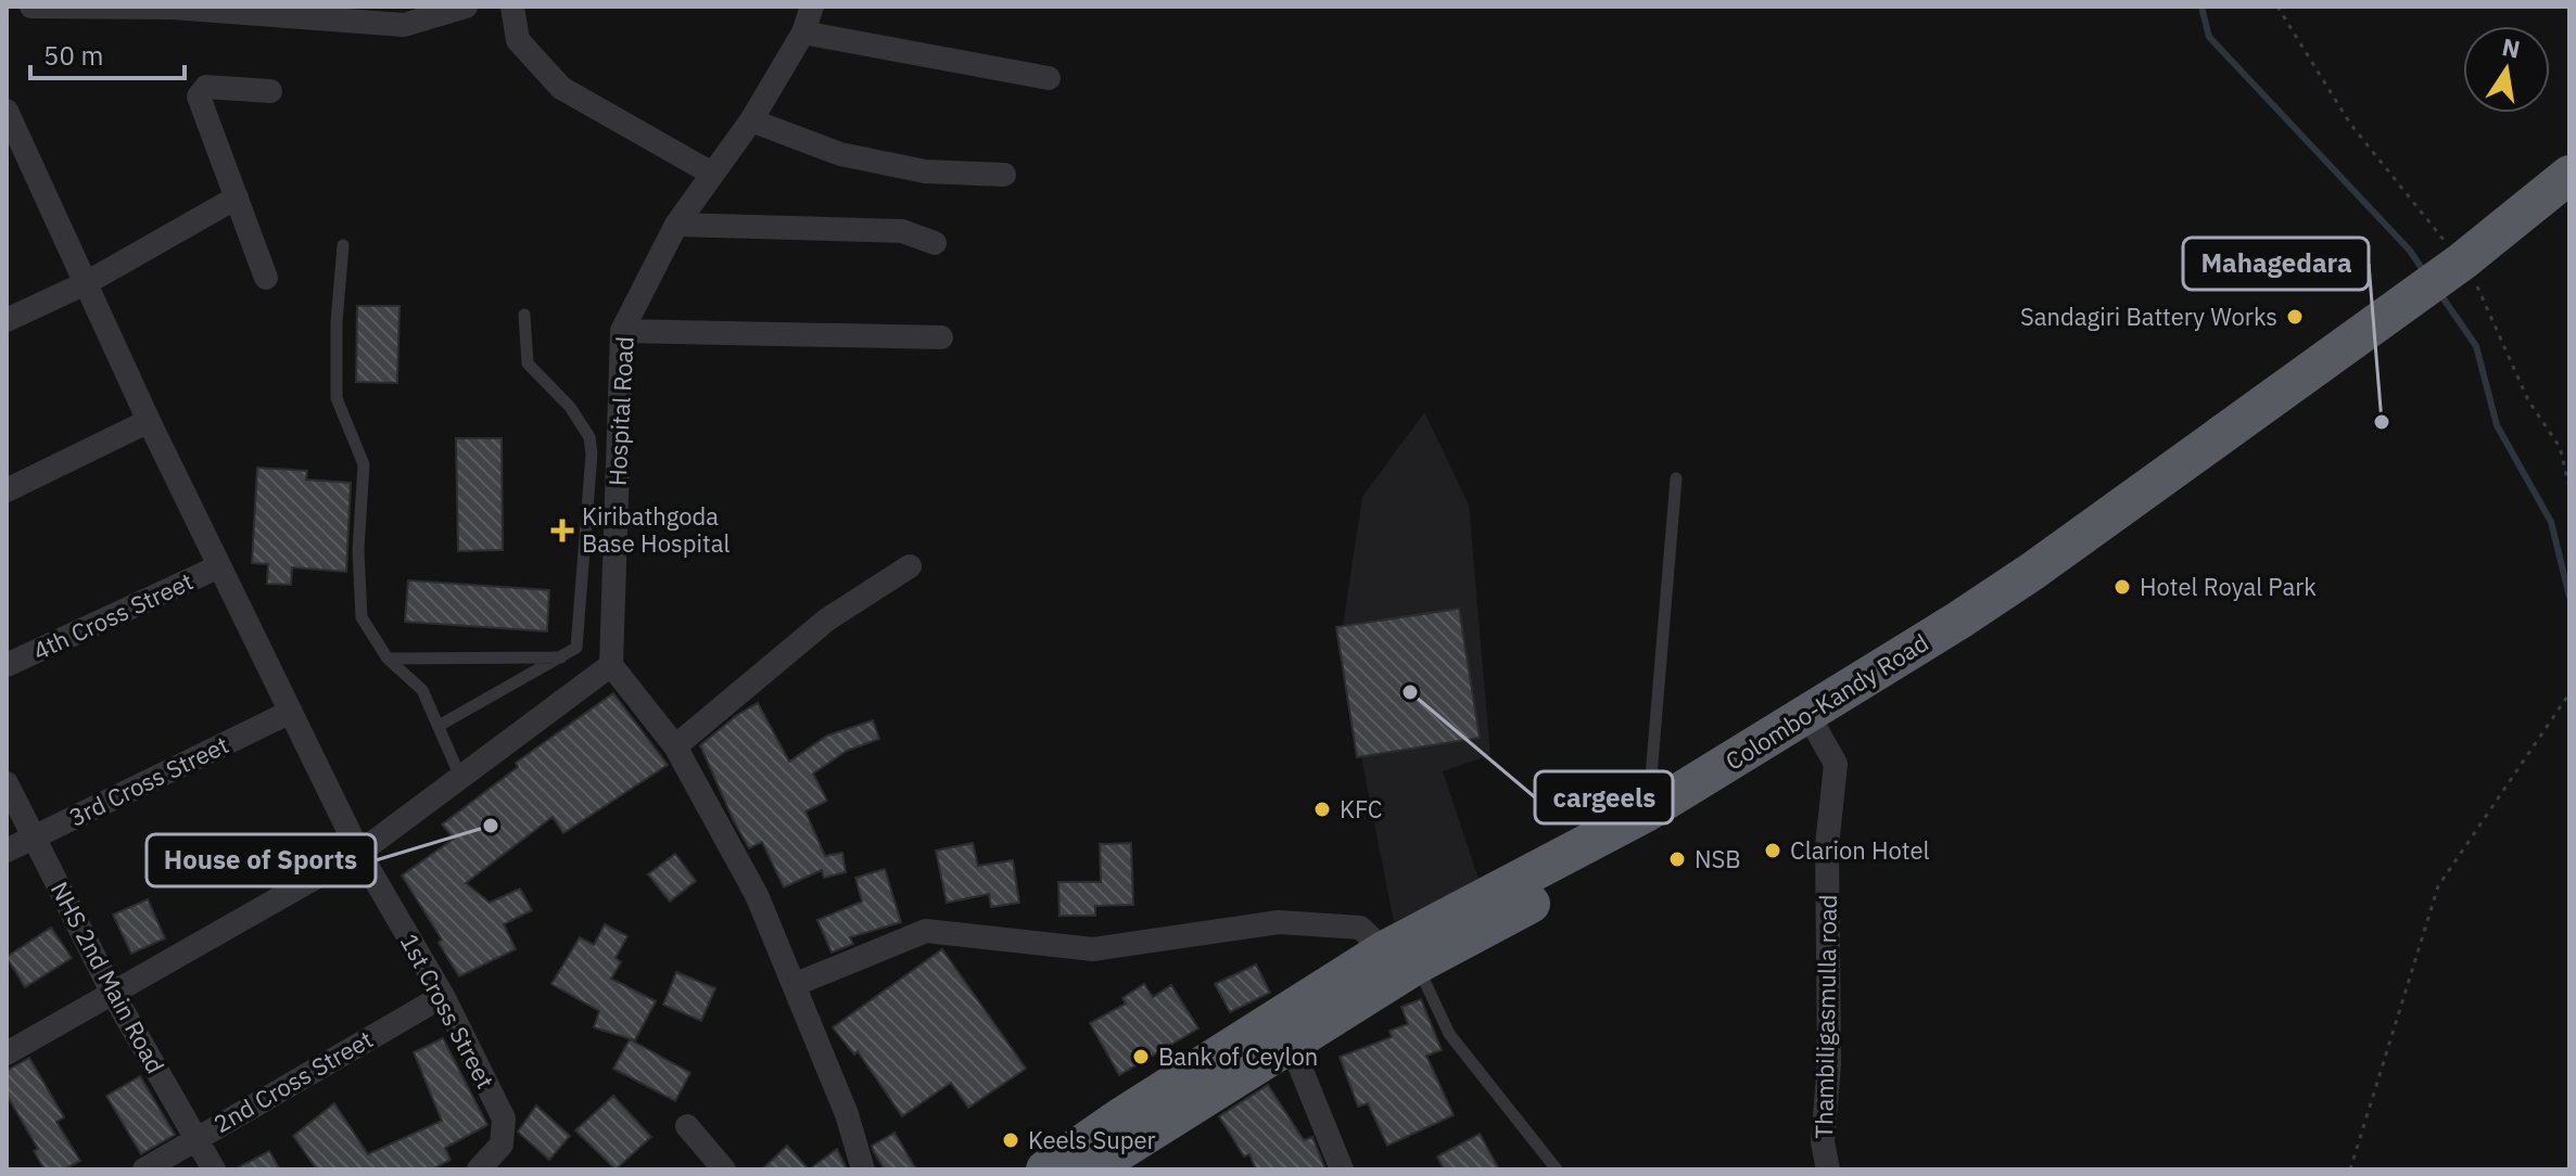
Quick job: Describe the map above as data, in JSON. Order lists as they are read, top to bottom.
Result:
{
  "streets": {
    "highway": ["Colombo-Kandy Road"],
    "street": [
      "Hospital Road",
      "4th Cross Street",
      "3rd Cross Street",
      "NHS 2nd Main Road",
      "1st Cross Street",
      "Thambiligasmulla road",
      "2nd Cross Street"
    ]
  },
  "crossings": [
    ["4th Cross Street", "1st Cross Street"],
    ["Colombo-Kandy Road", "Thambiligasmulla road"],
    ["3rd Cross Street", "NHS 2nd Main Road"],
    ["3rd Cross Street", "1st Cross Street"],
    ["NHS 2nd Main Road", "2nd Cross Street"],
    ["1st Cross Street", "2nd Cross Street"]
  ],
  "places": {
    "other": [
      "Sandagiri Battery Works",
      "Mahagedara",
      "Hotel Royal Park",
      "cargeels",
      "KFC",
      "House of Sports",
      "Clarion Hotel",
      "NSB",
      "Bank of Ceylon",
      "Keels Super"
    ],
    "health": ["Kiribathgoda Base Hospital"]
  },
  "scale_bar": "50 m",
  "north": "top"
}
